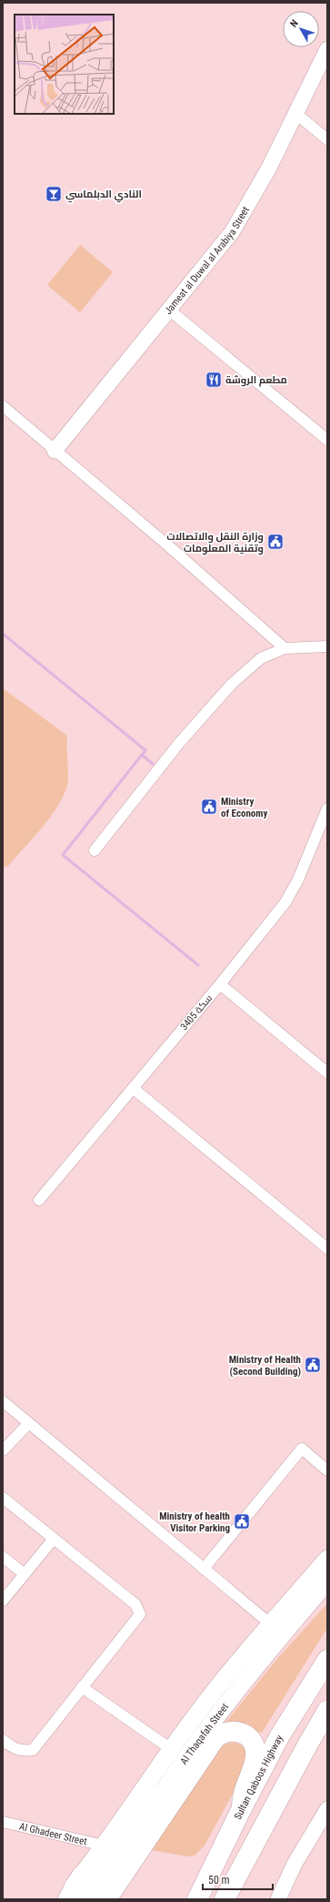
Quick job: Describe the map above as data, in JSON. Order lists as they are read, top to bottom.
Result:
{
  "streets": {
    "highway": ["Sultan Qaboos Highway"],
    "main road": ["Al Thaqafah Street"],
    "street": ["Jameat al Duwal al Arabiya Street", "سكة 3405", "Al Ghadeer Street"]
  },
  "crossings": [
    ["Al Thaqafah Street", "Al Ghadeer Street"]
  ],
  "places": {
    "bar": ["النادي الدبلماسي"],
    "restaurant": ["مطعم الروشة"],
    "public building": [
      "وزارة النقل والاتصالات وتقنية المعلومات",
      "Ministry of Economy",
      "Ministry of Health (Second Building)",
      "Ministry of health Visitor Parking"
    ]
  },
  "scale_bar": "50 m",
  "north": "top left"
}
